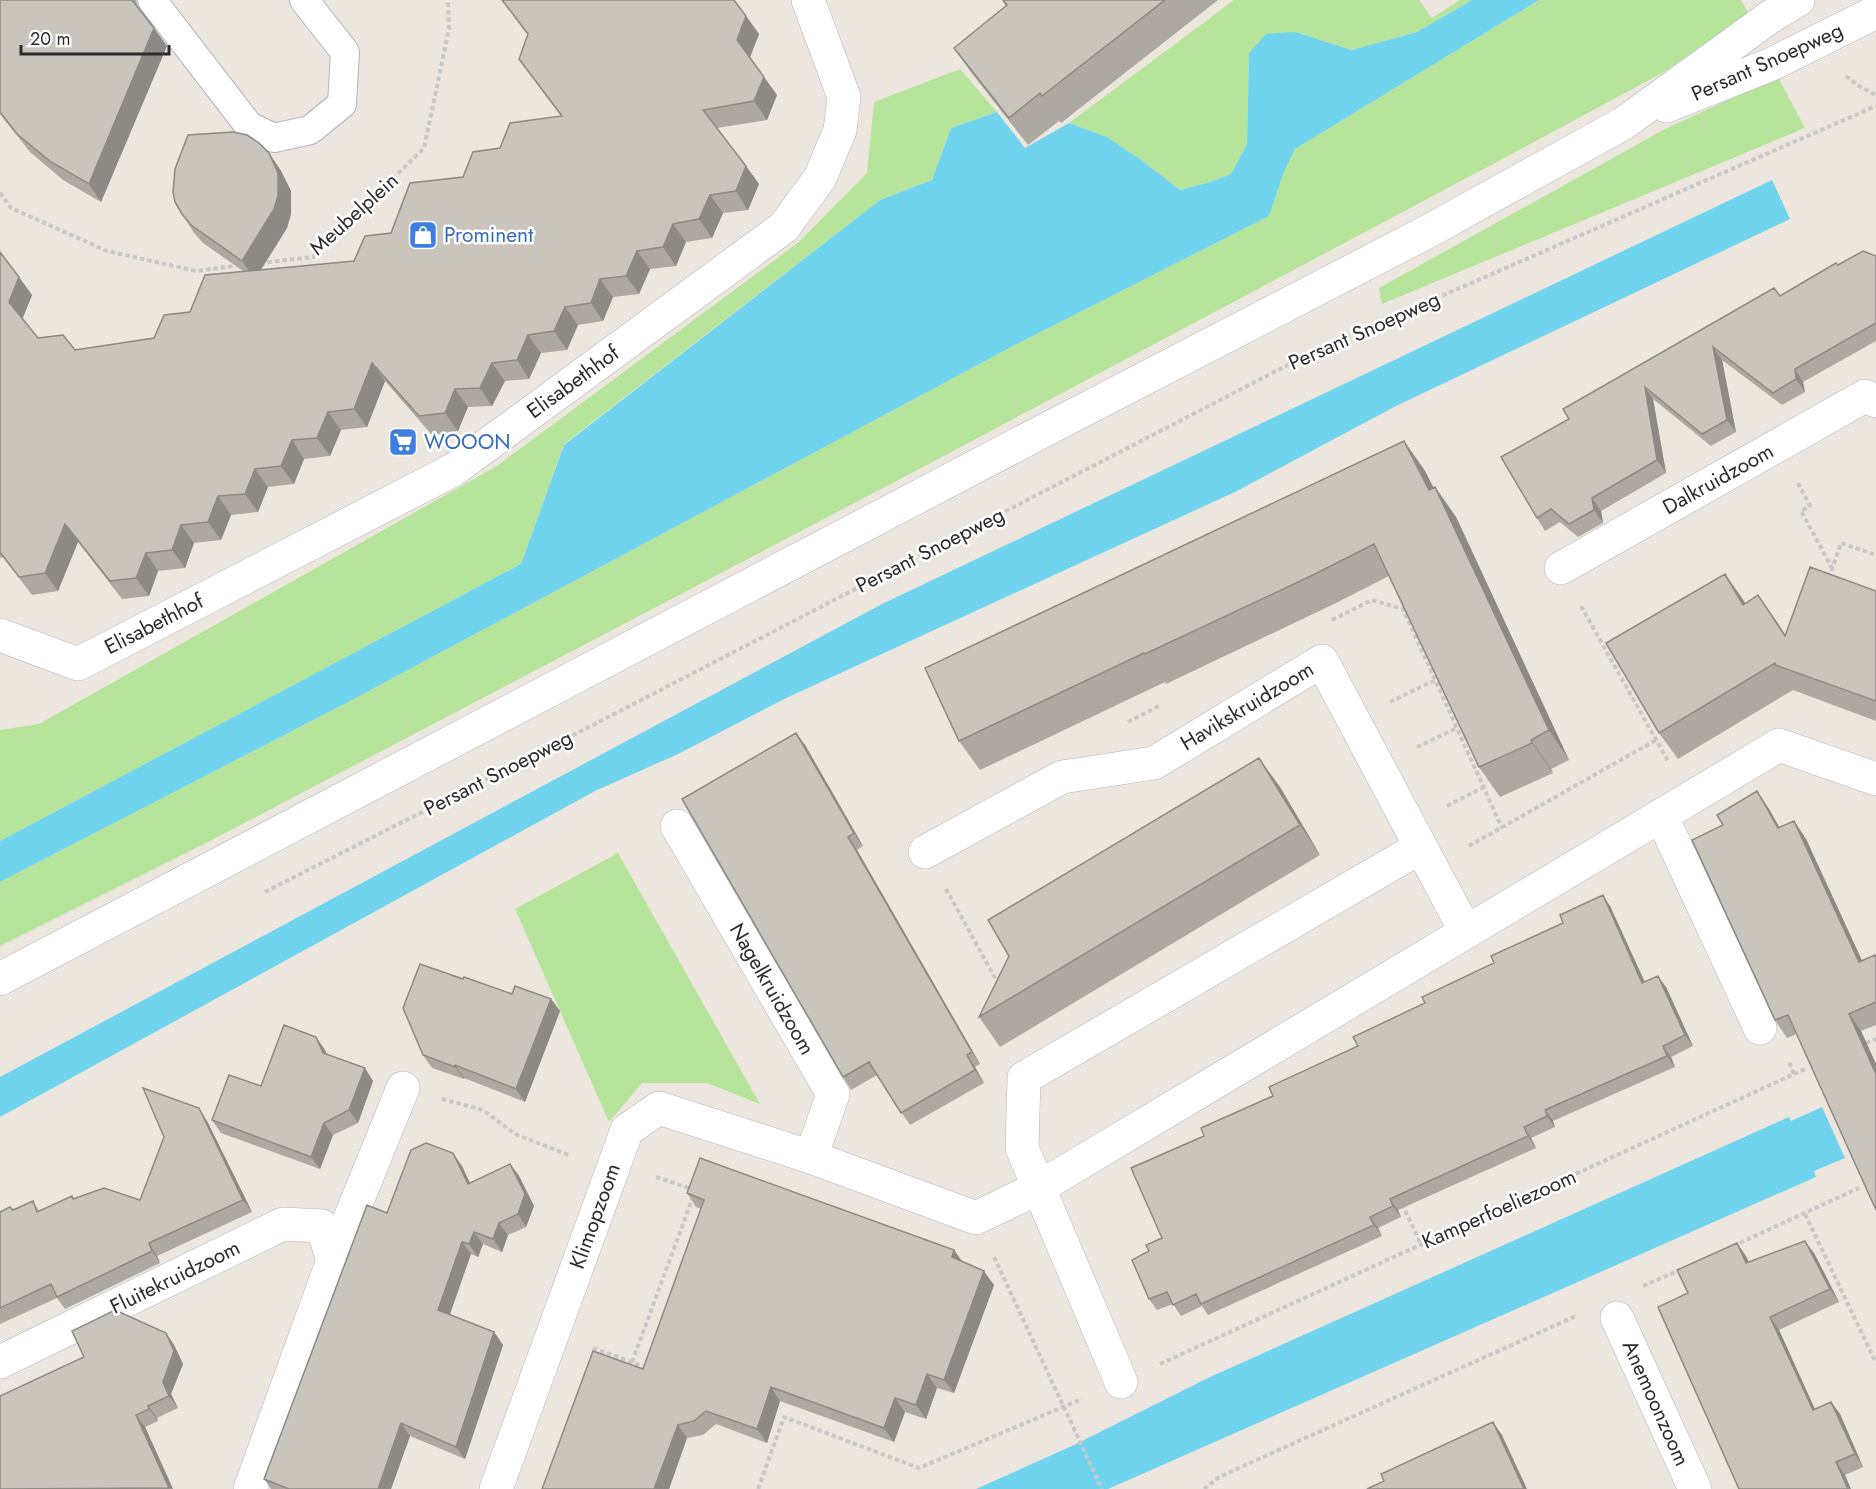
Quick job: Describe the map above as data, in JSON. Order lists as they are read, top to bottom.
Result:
{
  "streets": {
    "street": [
      "Persant Snoepweg",
      "Elisabethhof",
      "Dalkruidzoom",
      "Havikskruidzoom",
      "Nagelkruidzoom",
      "Klimopzoom",
      "Fluitekruidzoom",
      "Anemoonzoom"
    ],
    "path": ["Meubelplein", "Kamperfoeliezoom"]
  },
  "crossings": [
    ["Nagelkruidzoom", "Klimopzoom"]
  ],
  "places": {
    "shop": ["Prominent"],
    "supermarket": ["WOOON"]
  },
  "scale_bar": "20 m"
}
